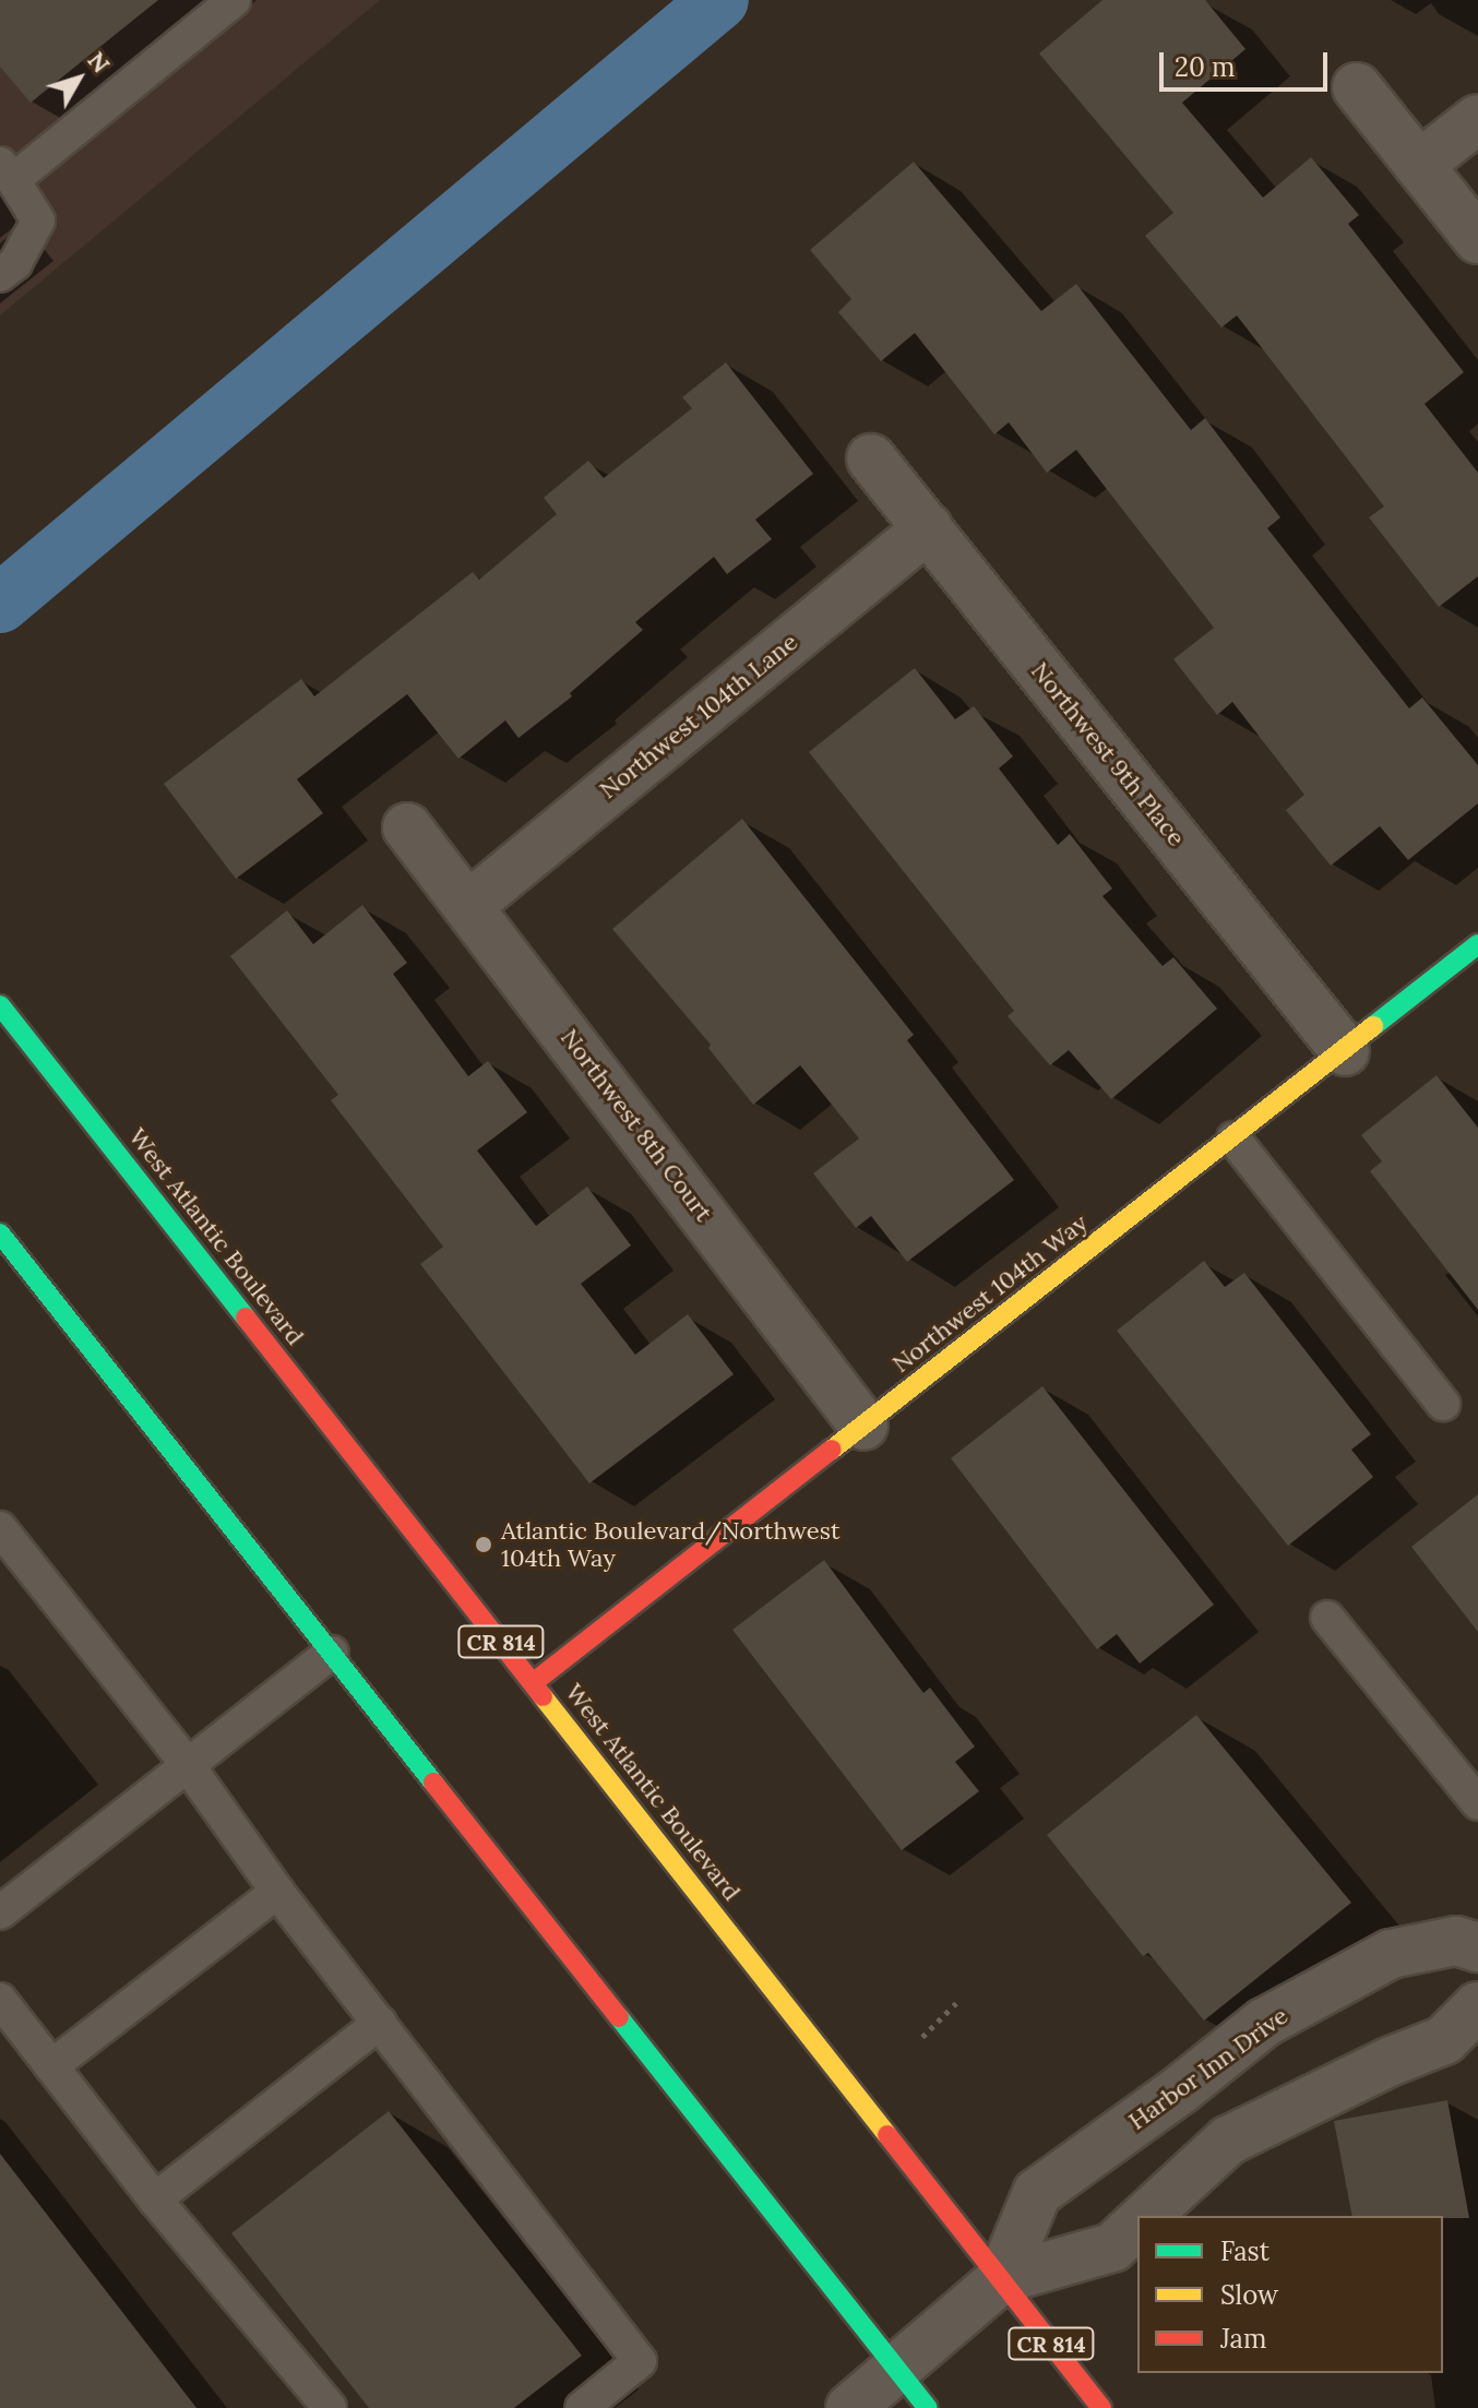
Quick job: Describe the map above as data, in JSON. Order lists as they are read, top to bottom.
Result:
{
  "streets": {
    "main road": ["West Atlantic Boulevard", "Northwest 104th Way", "CR 814"],
    "street": [
      "Northwest 104th Lane",
      "Northwest 9th Place",
      "Northwest 8th Court",
      "Harbor Inn Drive"
    ]
  },
  "crossings": [
    ["Northwest 104th Lane", "Northwest 9th Place"],
    ["Northwest 104th Lane", "Northwest 8th Court"],
    ["Northwest 9th Place", "Northwest 104th Way"],
    ["Northwest 8th Court", "Northwest 104th Way"],
    ["West Atlantic Boulevard", "Northwest 104th Way"],
    ["West Atlantic Boulevard", "Harbor Inn Drive"]
  ],
  "places": ["Atlantic Boulevard/Northwest 104th Way"],
  "legend": ["Fast", "Slow", "Jam"],
  "scale_bar": "20 m",
  "north": "top right"
}
